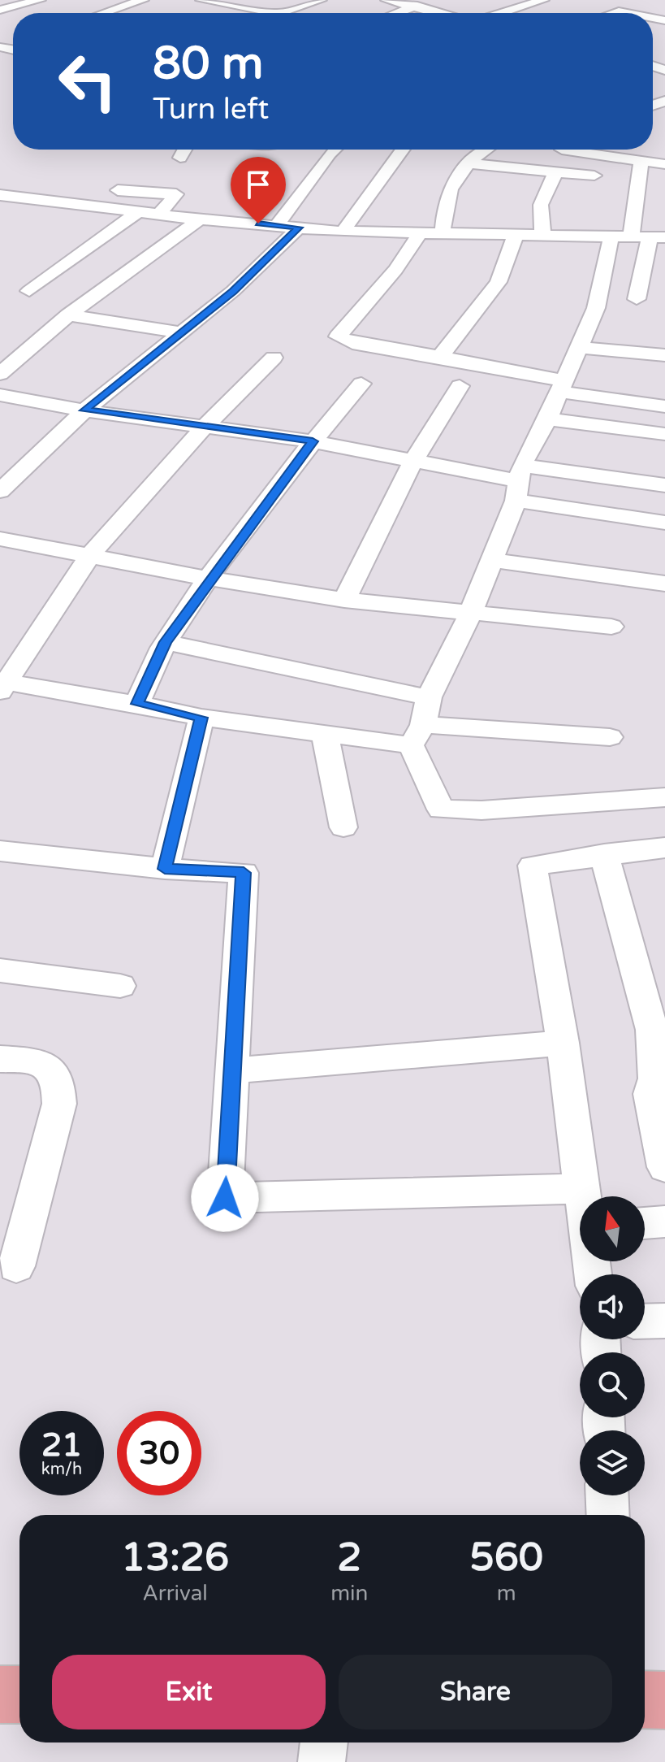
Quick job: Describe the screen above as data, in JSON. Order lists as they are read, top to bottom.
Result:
{
  "north": "top",
  "page": {
    "turn": ["80 m", "Turn left"],
    "speed": "21 km/h",
    "limit": "30",
    "eta": [
      "13:26",
      "Arrival",
      "2",
      "min",
      "560",
      "m"
    ],
    "buttons": ["Exit", "Share"]
  }
}
